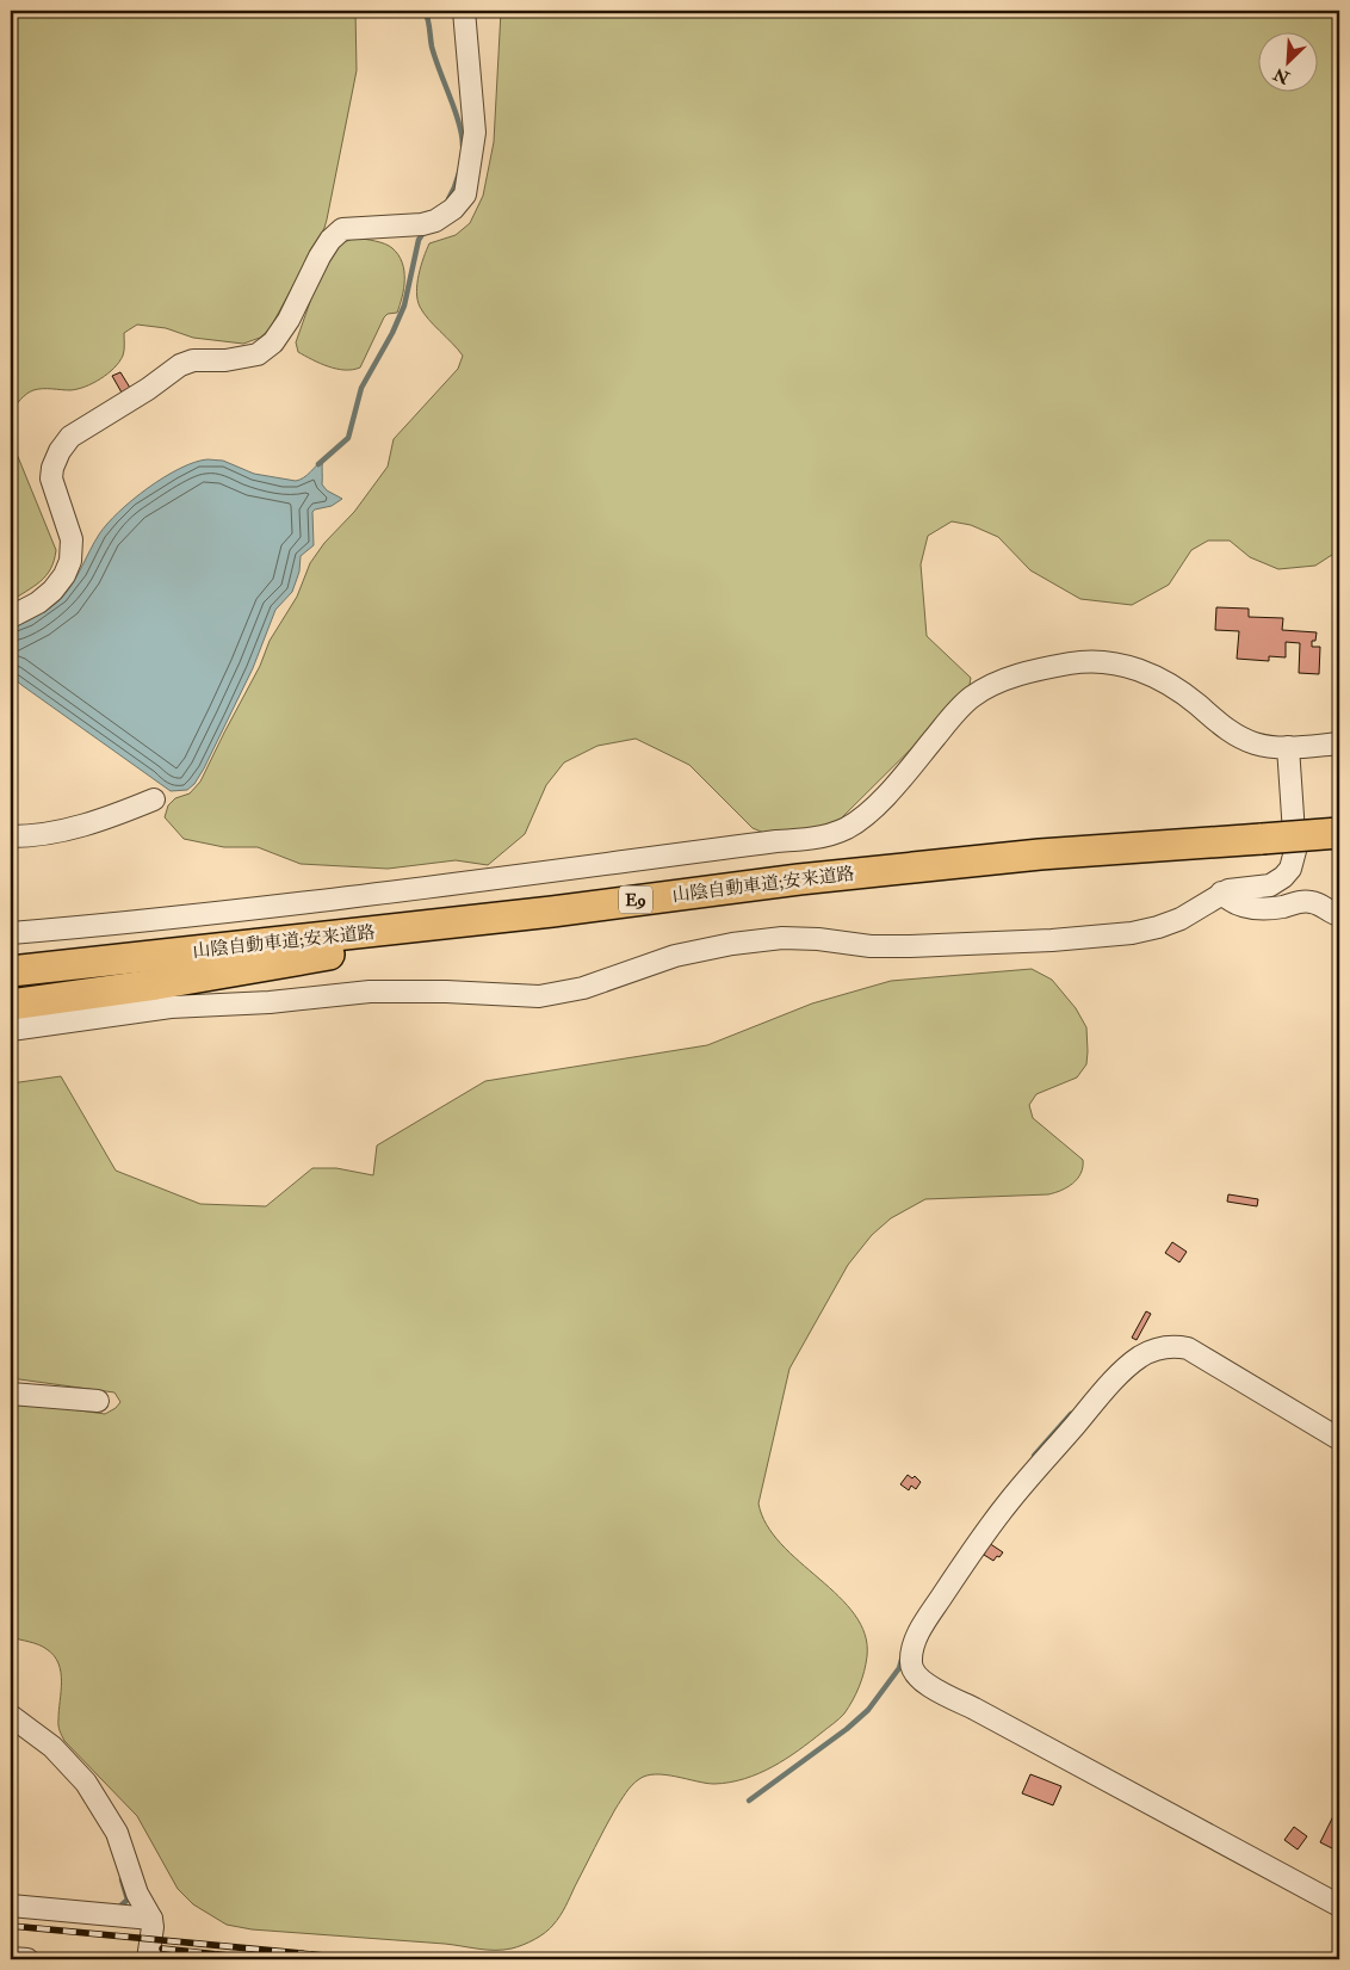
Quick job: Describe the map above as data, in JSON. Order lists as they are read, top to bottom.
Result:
{
  "streets": {
    "highway": ["山陰自動車道;安来道路", "E9"]
  },
  "north": "bottom left"
}
